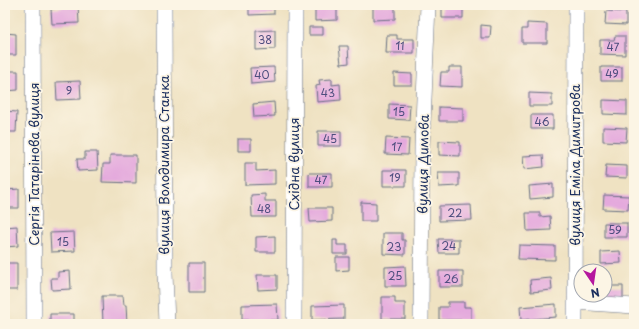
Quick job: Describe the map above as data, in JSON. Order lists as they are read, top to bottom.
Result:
{
  "streets": {
    "street": [
      "Сергія Татарінова вулиця",
      "Східна вулиця",
      "вулиця Димова",
      "вулиця Володимира Станка",
      "вулиця Еміла Димитрова"
    ]
  },
  "house_numbers": [
    "38",
    "11",
    "47",
    "49",
    "40",
    "9",
    "43",
    "15",
    "46",
    "45",
    "17",
    "19",
    "47",
    "48",
    "22",
    "59",
    "15",
    "24",
    "23",
    "25",
    "26"
  ],
  "north": "bottom"
}
